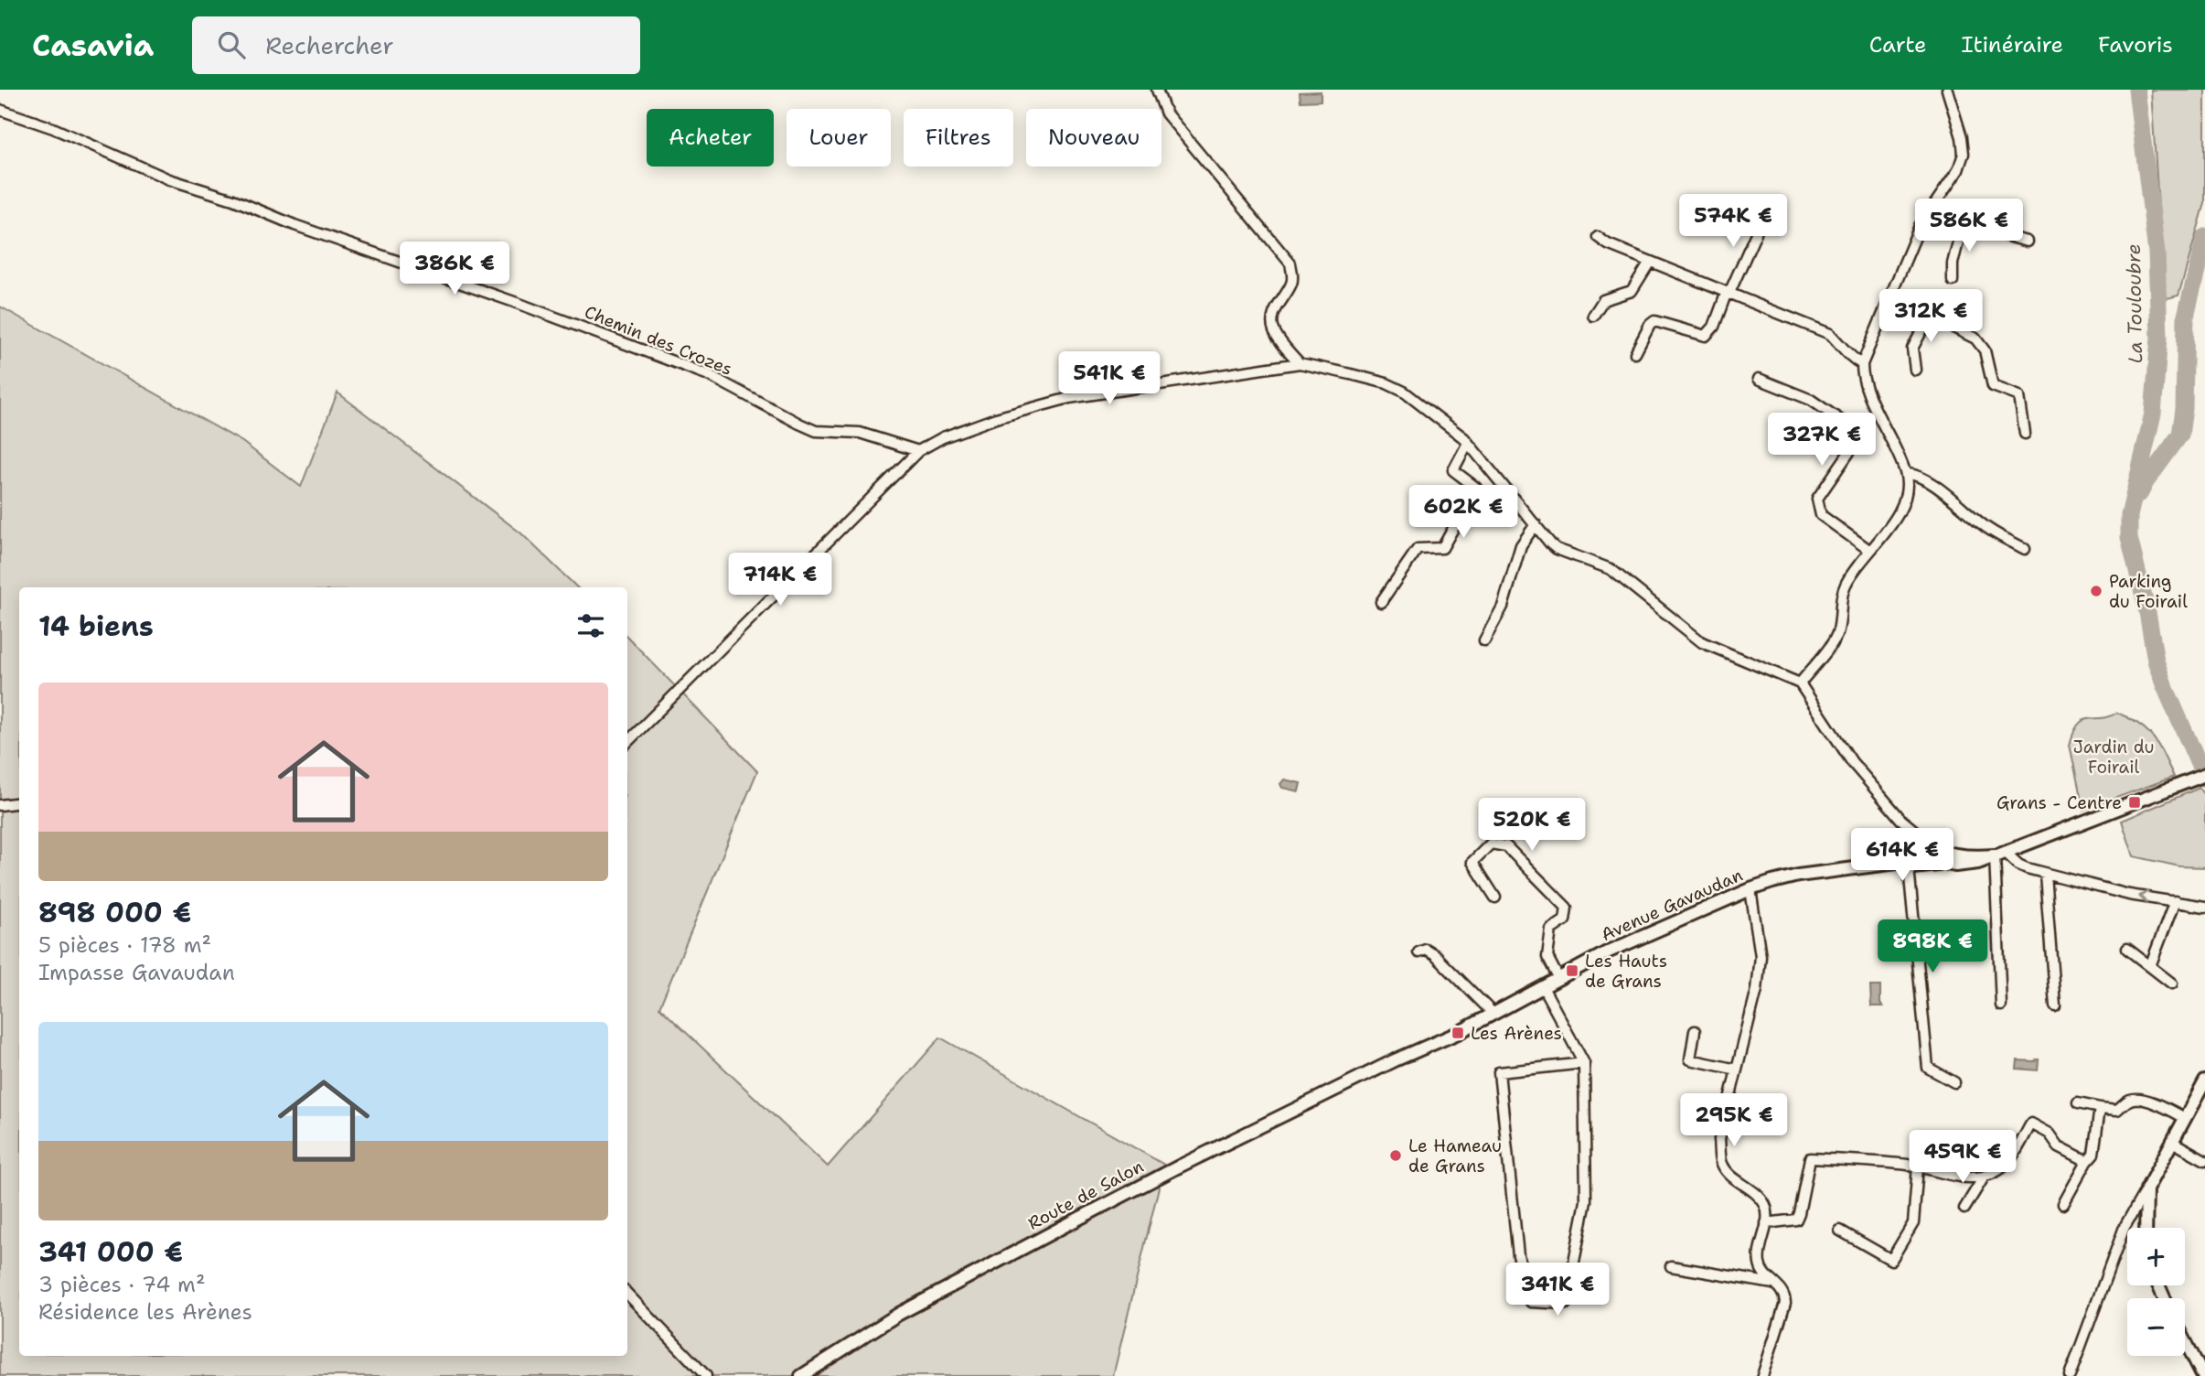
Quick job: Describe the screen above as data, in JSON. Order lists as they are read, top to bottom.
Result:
{
  "streets": {
    "street": ["Chemin des Crozes", "Avenue Gavaudan", "Route de Salon"]
  },
  "crossings": [
    ["Avenue Gavaudan", "Route de Salon"]
  ],
  "water": ["La Touloubre"],
  "parks": ["Jardin du Foirail"],
  "places": {
    "other": ["Parking du Foirail", "Le Hameau de Grans"],
    "transit": ["Grans - Centre", "Les Hauts de Grans", "Les Arènes"]
  },
  "page": {
    "header": "Casavia",
    "search": "Rechercher",
    "nav": ["Carte", "Itinéraire", "Favoris"],
    "chip": [
      "Acheter",
      "Louer",
      "Filtres",
      "Nouveau"
    ],
    "price": [
      "574K €",
      "586K €",
      "386K €",
      "312K €",
      "541K €",
      "327K €",
      "602K €",
      "714K €",
      "520K €",
      "614K €",
      "898K €",
      "295K €",
      "459K €",
      "341K €"
    ],
    "heading": "14 biens",
    "list": [
      {
        "name": "898 000 €",
        "note": "5 pièces · 178 m² · Impasse Gavaudan"
      },
      {
        "name": "341 000 €",
        "note": "3 pièces · 74 m² · Résidence les Arènes"
      }
    ],
    "map_buttons": ["+", "−"]
  }
}
